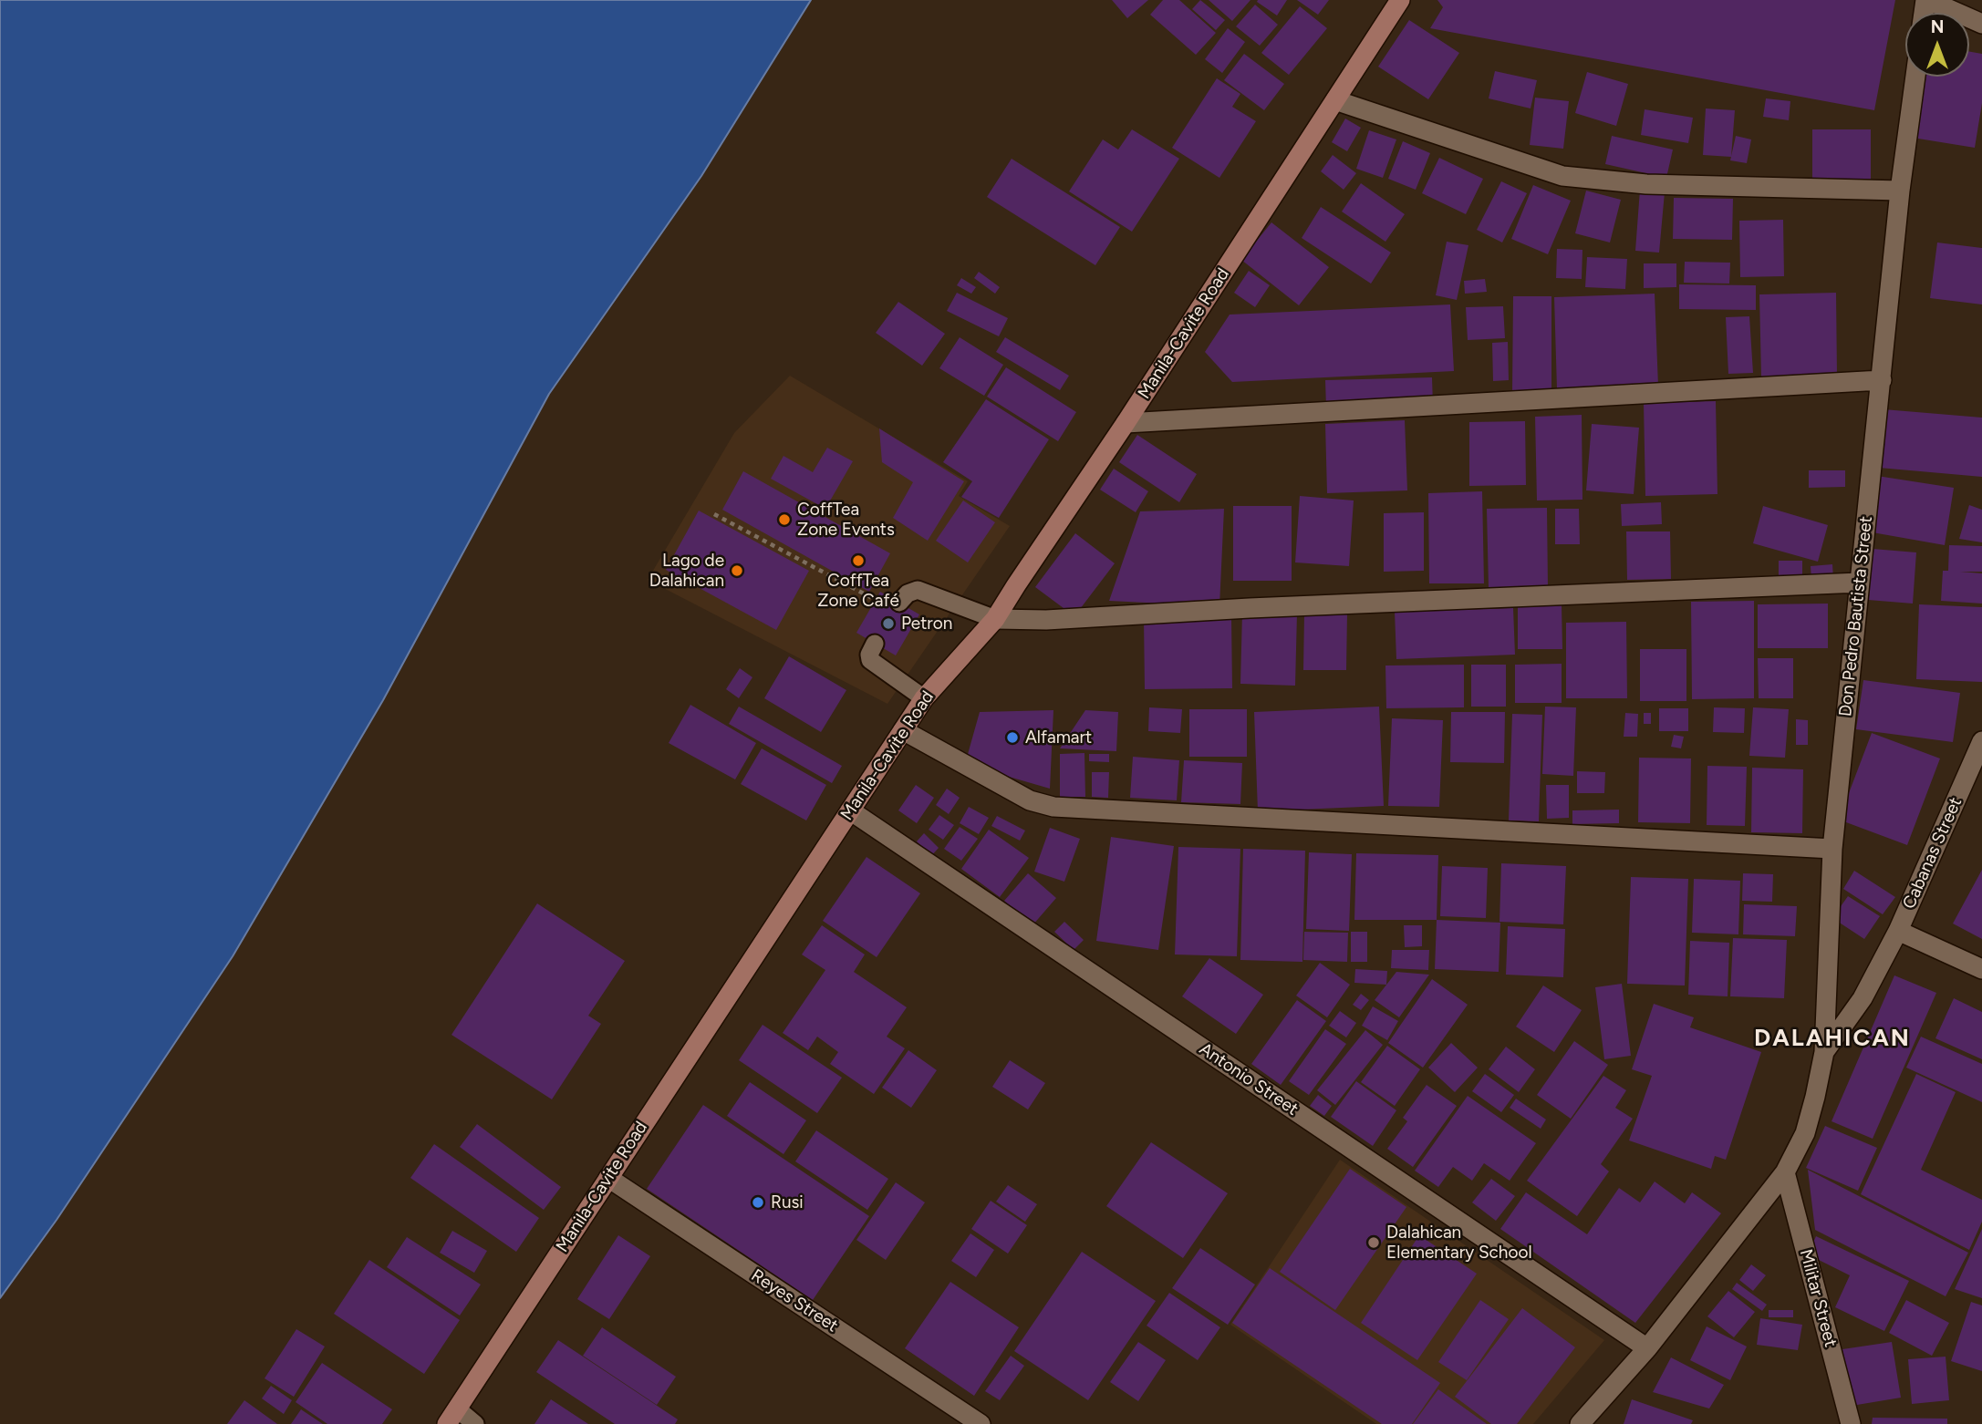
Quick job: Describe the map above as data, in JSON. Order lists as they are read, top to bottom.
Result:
{
  "streets": {
    "main road": ["Manila-Cavite Road"],
    "street": [
      "Don Pedro Bautista Street",
      "Cabanas Street",
      "Antonio Street",
      "Militar Street",
      "Reyes Street"
    ]
  },
  "crossings": [
    ["Manila-Cavite Road", "Antonio Street"],
    ["Manila-Cavite Road", "Reyes Street"],
    ["Don Pedro Bautista Street", "Cabanas Street"],
    ["Don Pedro Bautista Street", "Antonio Street"],
    ["Don Pedro Bautista Street", "Militar Street"]
  ],
  "districts": ["DALAHICAN"],
  "places": [
    "CoffTea Zone Events",
    "CoffTea Zone Café",
    "Lago de Dalahican",
    "Petron",
    "Alfamart",
    "Rusi",
    "Dalahican Elementary School"
  ],
  "north": "top"
}
